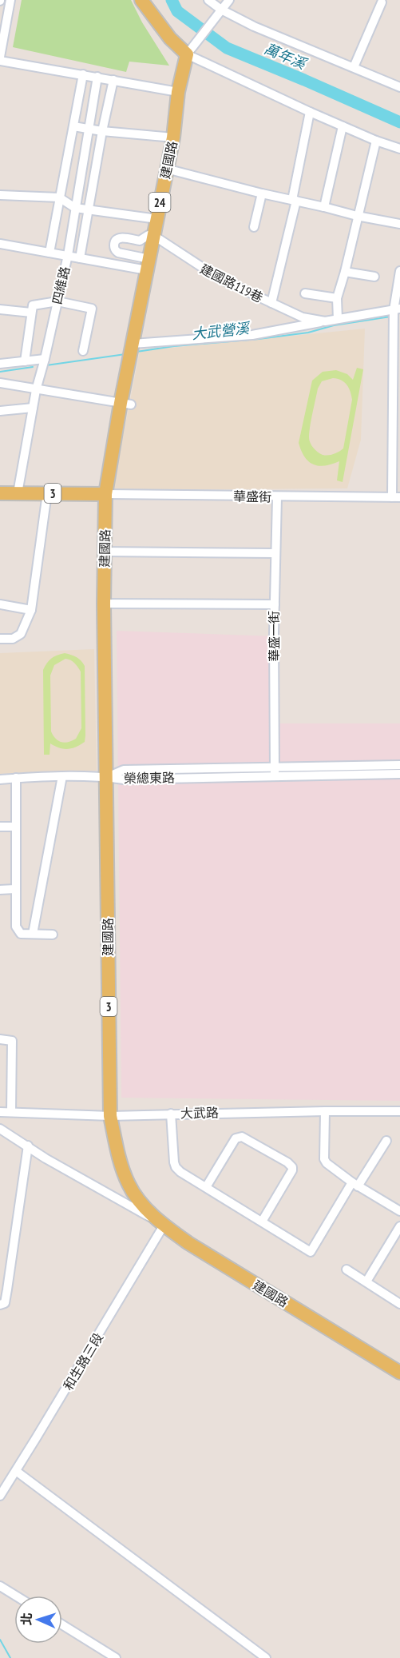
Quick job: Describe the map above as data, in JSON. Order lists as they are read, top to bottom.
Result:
{
  "streets": {
    "main road": ["建國路", "24", "3"],
    "street": [
      "建國路119巷",
      "四維路",
      "華盛街",
      "華盛一街",
      "榮總東路",
      "大武路",
      "和生路三段"
    ]
  },
  "crossings": [
    ["建國路", "建國路119巷"],
    ["建國路", "3"],
    ["建國路", "華盛街"],
    ["建國路", "榮總東路"],
    ["建國路", "大武路"],
    ["建國路", "和生路三段"],
    ["四維路", "3"],
    ["3", "華盛街"],
    ["華盛街", "華盛一街"],
    ["華盛一街", "榮總東路"]
  ],
  "water": ["萬年溪", "大武營溪"],
  "north": "left"
}
